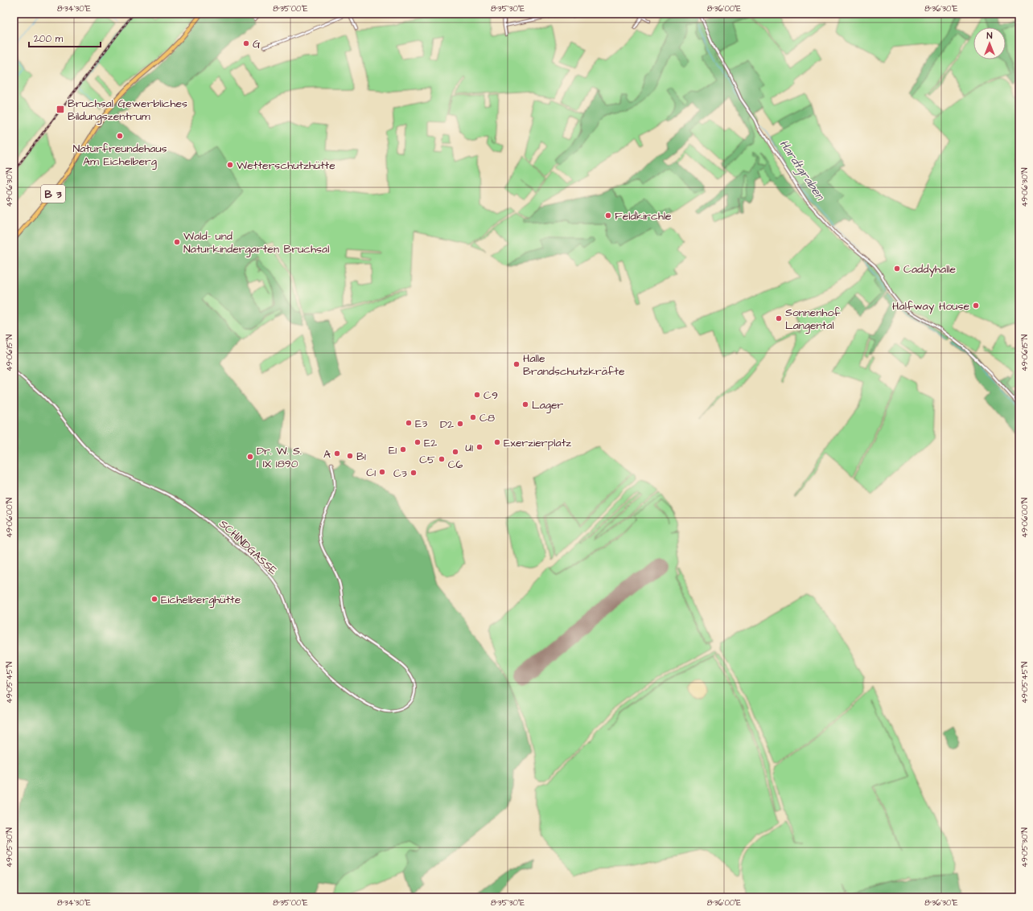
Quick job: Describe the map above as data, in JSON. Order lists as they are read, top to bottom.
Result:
{
  "streets": {
    "main road": ["B 3"],
    "street": ["SCHINDGASSE"]
  },
  "water": ["Hardtgraben"],
  "places": {
    "other": [
      "G",
      "Naturfreundehaus Am Eichelberg",
      "Wetterschutzhütte",
      "Feldkirchle",
      "Wald- und Naturkindergarten Bruchsal",
      "Caddyhalle",
      "Halfway House",
      "Sonnenhof Langental",
      "Halle Brandschutzkräfte",
      "C9",
      "Lager",
      "C8",
      "E3",
      "D2",
      "E2",
      "Exerzierplatz",
      "U1",
      "E1",
      "C6",
      "A",
      "B1",
      "Dr. W. S. I IX 1890",
      "C5",
      "C1",
      "C3",
      "Eichelberghütte"
    ],
    "transit": ["Bruchsal Gewerbliches Bildungszentrum"]
  },
  "scale_bar": "200 m",
  "north": "top",
  "coordinates": [
    "8°34'30\"E",
    "8°35'00\"E",
    "8°35'30\"E",
    "8°36'00\"E",
    "8°36'30\"E",
    "49°06'30\"N",
    "49°06'15\"N",
    "49°06'00\"N",
    "49°05'45\"N",
    "49°05'30\"N"
  ]
}
